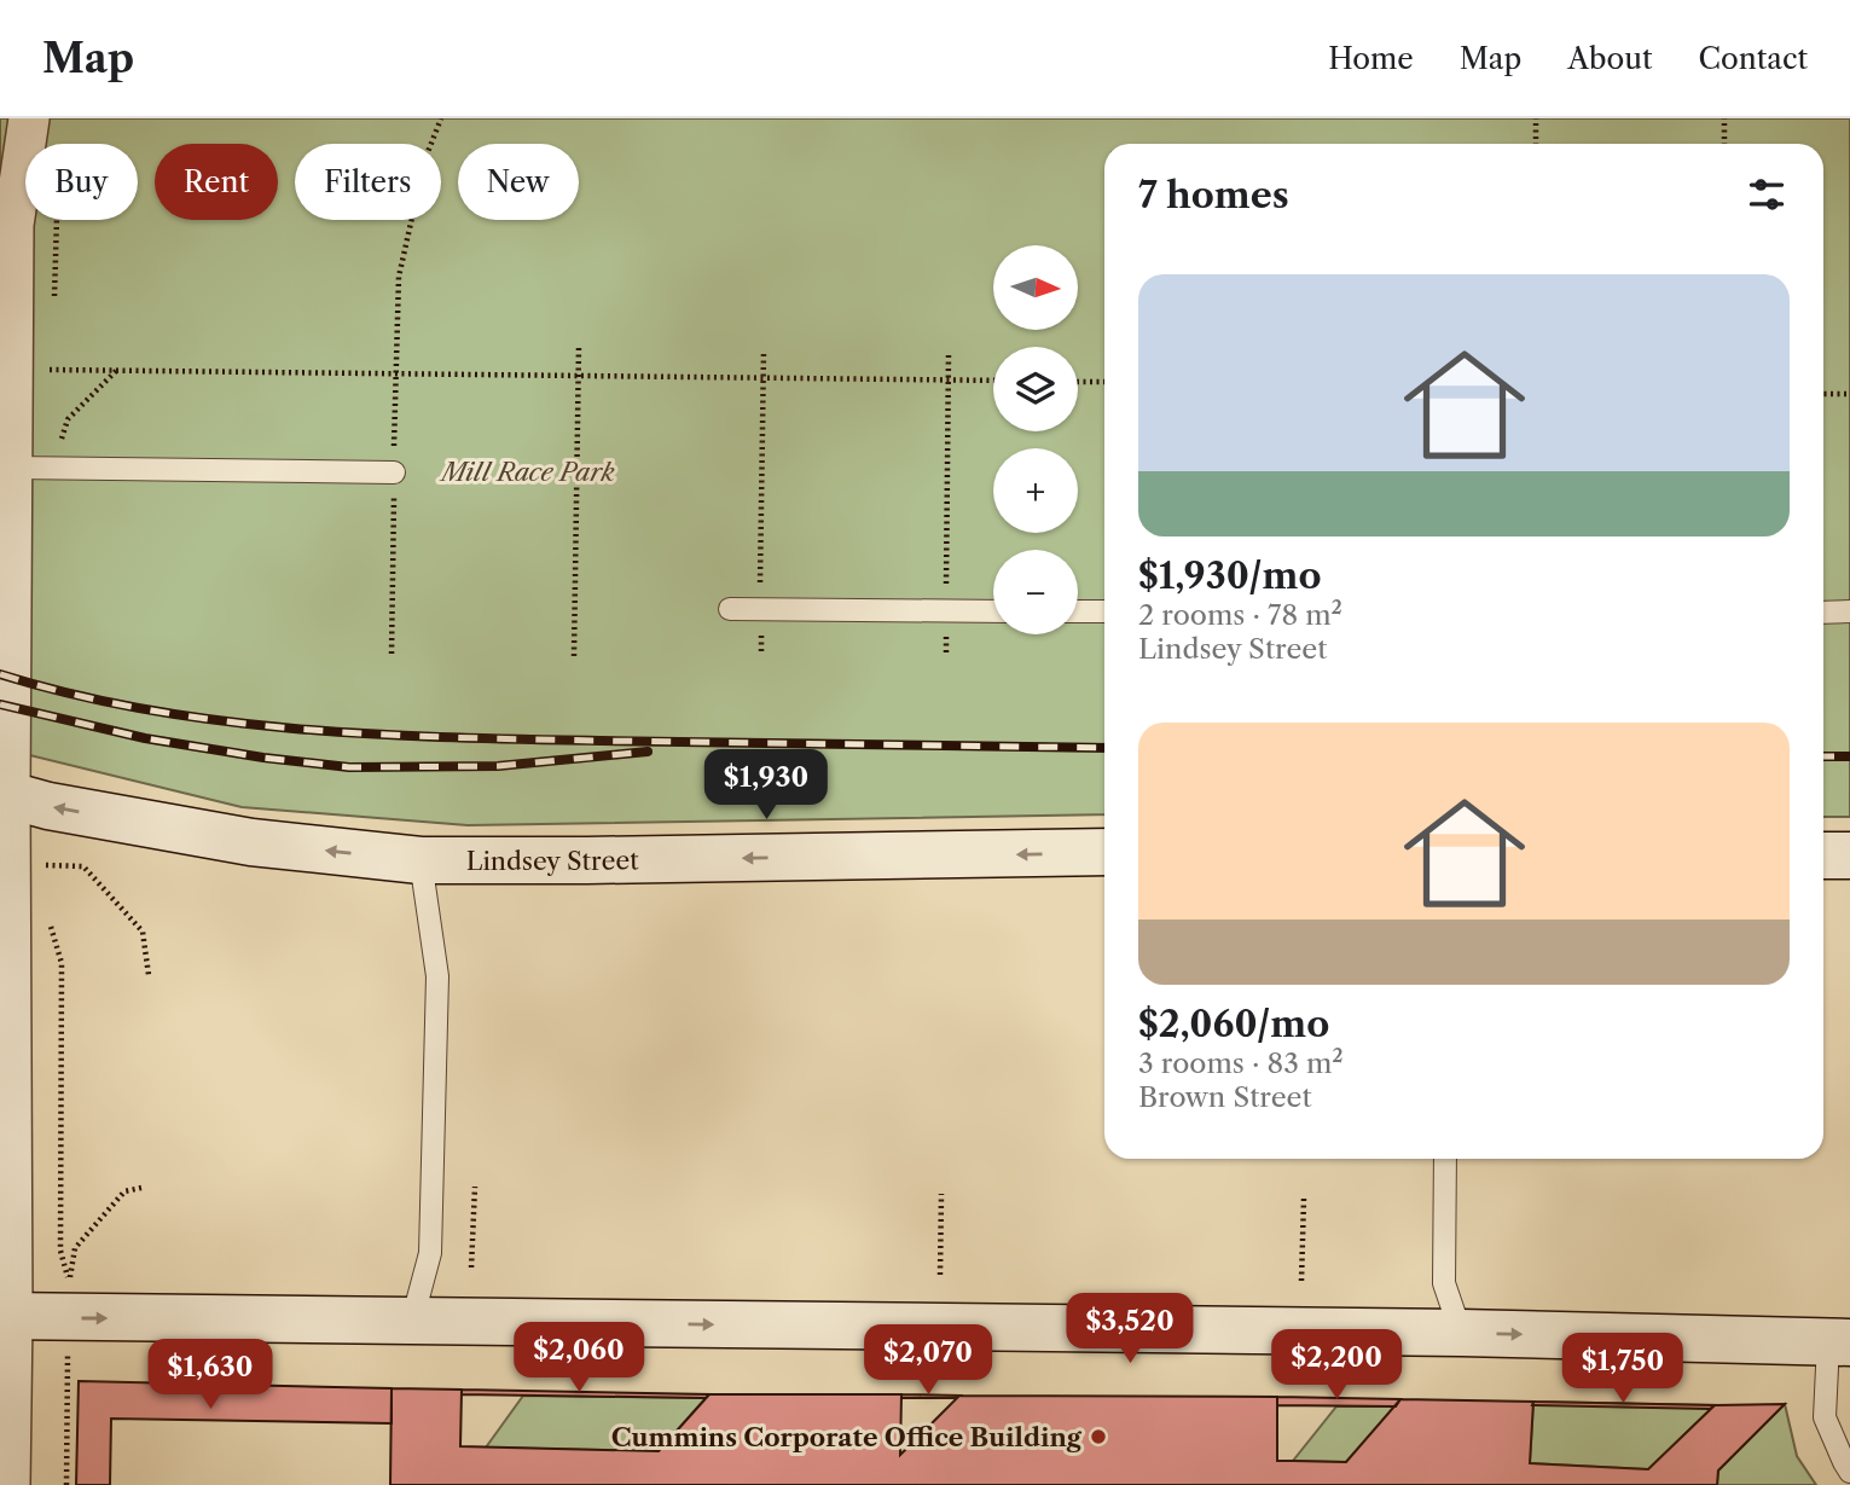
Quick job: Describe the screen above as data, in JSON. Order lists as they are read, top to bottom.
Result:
{
  "streets": {
    "main road": ["Lindsey Street"]
  },
  "one_way": ["Lindsey Street"],
  "parks": ["Mill Race Park"],
  "places": ["Cummins Corporate Office Building"],
  "north": "right",
  "page": {
    "header": "Map",
    "nav": [
      "Home",
      "Map",
      "About",
      "Contact"
    ],
    "chip": [
      "Buy",
      "Rent",
      "Filters",
      "New"
    ],
    "heading": "7 homes",
    "map_buttons": ["+", "−"],
    "list": [
      {
        "name": "$1,930/mo",
        "note": "2 rooms · 78 m² · Lindsey Street"
      },
      {
        "name": "$2,060/mo",
        "note": "3 rooms · 83 m² · Brown Street"
      }
    ],
    "price": [
      "$1,930",
      "$3,520",
      "$2,060",
      "$2,070",
      "$2,200",
      "$1,750",
      "$1,630"
    ]
  }
}
